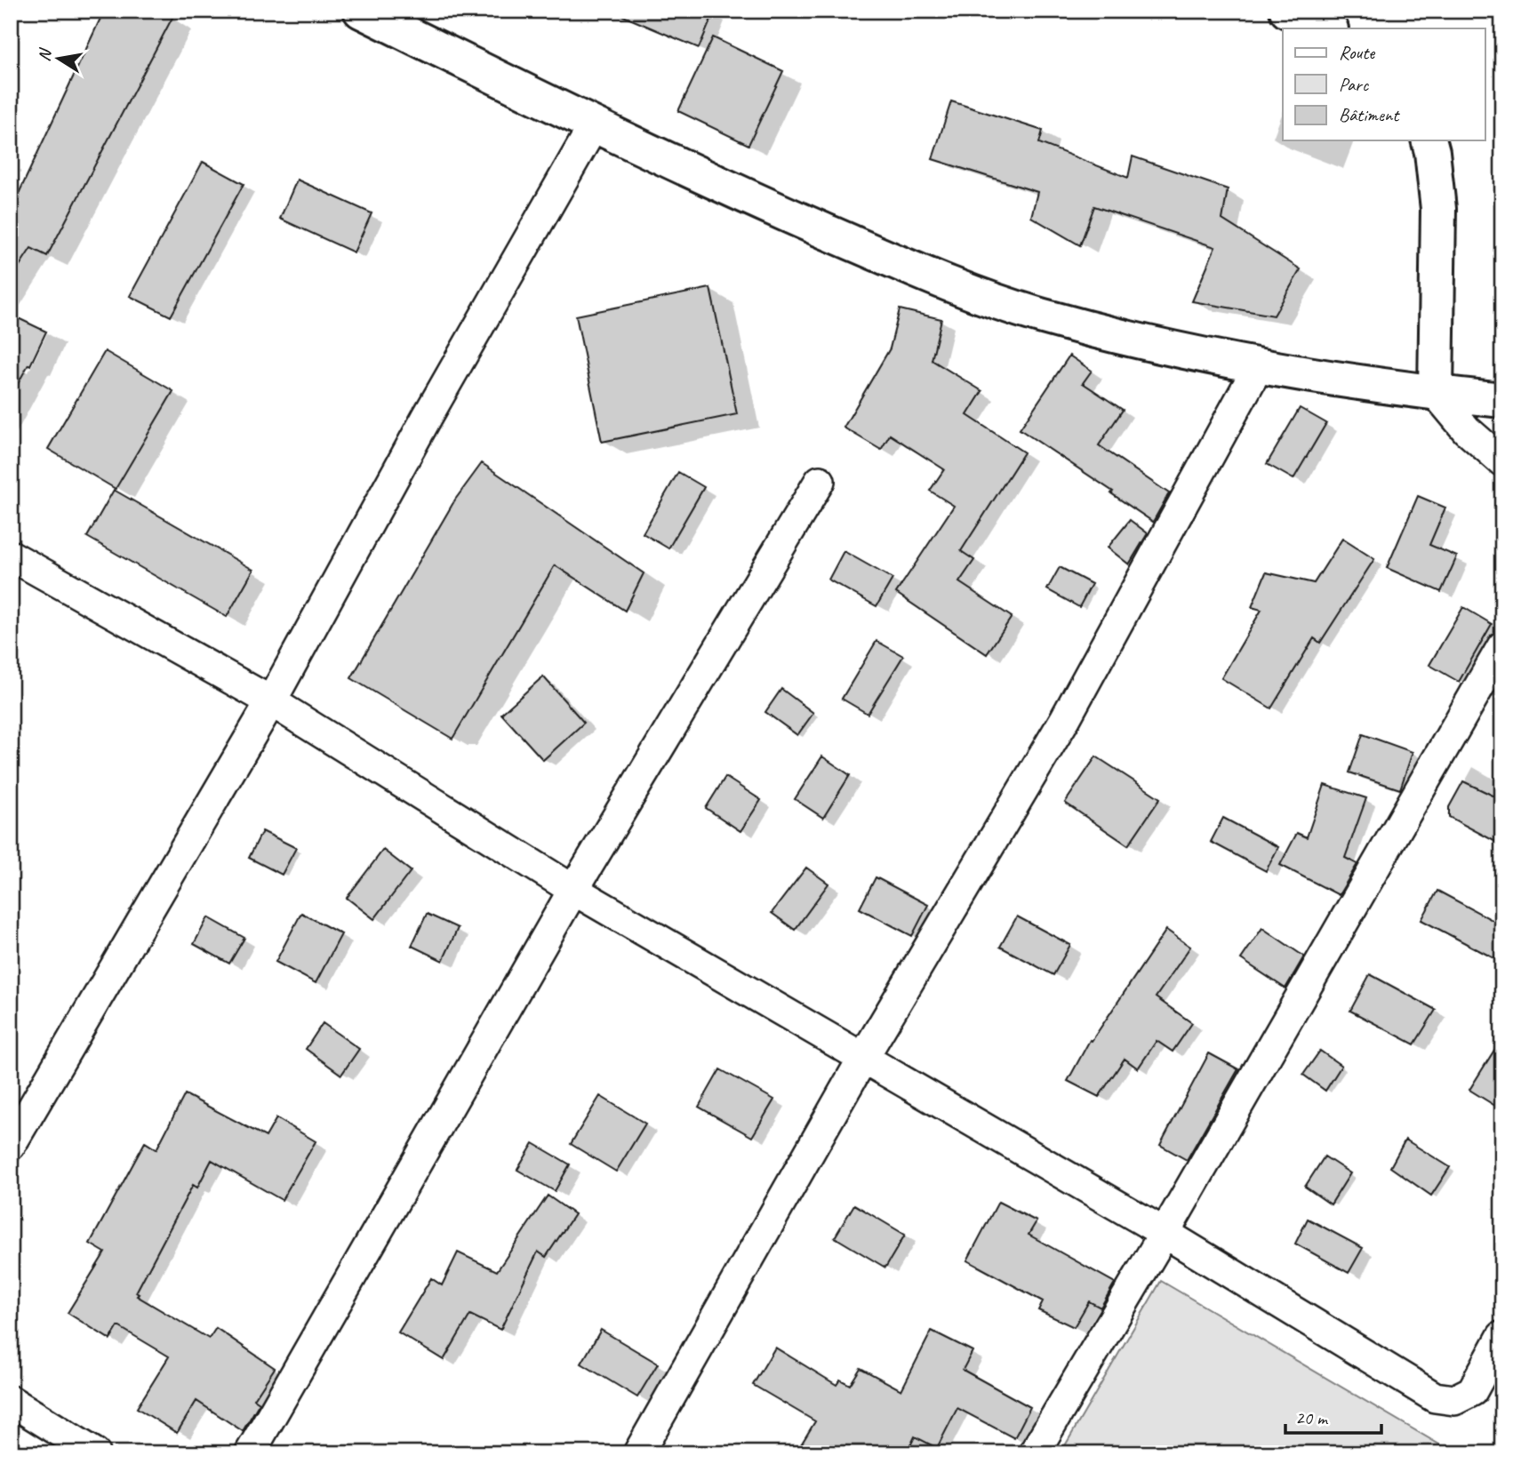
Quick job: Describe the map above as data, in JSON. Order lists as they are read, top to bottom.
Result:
{
  "legend": ["Route", "Parc", "Bâtiment"],
  "scale_bar": "20 m",
  "north": "left"
}
